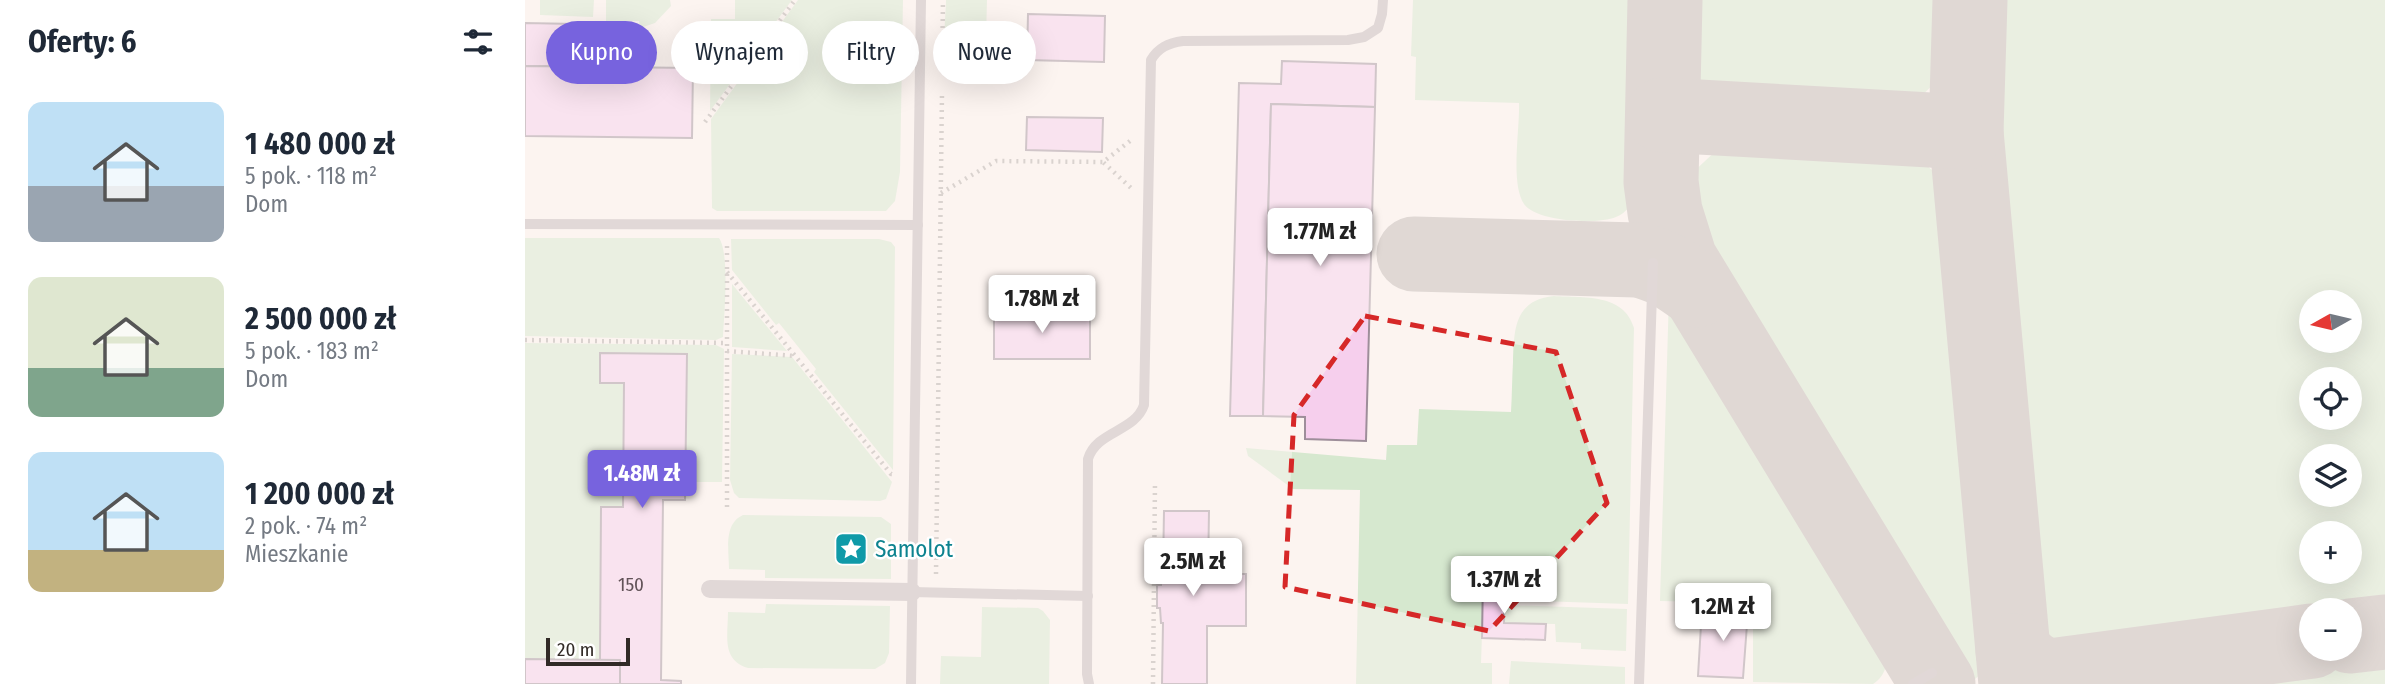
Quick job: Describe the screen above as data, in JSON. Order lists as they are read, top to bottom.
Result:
{
  "places": {
    "place": ["Samolot"]
  },
  "house_numbers": ["150"],
  "scale_bar": "20 m",
  "north": "left",
  "page": {
    "heading": "Oferty: 6",
    "chip": [
      "Kupno",
      "Wynajem",
      "Filtry",
      "Nowe"
    ],
    "list": [
      {
        "name": "1 480 000 zł",
        "note": "5 pok. · 118 m² · Dom"
      },
      {
        "name": "2 500 000 zł",
        "note": "5 pok. · 183 m² · Dom"
      },
      {
        "name": "1 200 000 zł",
        "note": "2 pok. · 74 m² · Mieszkanie"
      }
    ],
    "price": [
      "1.77M zł",
      "1.78M zł",
      "1.48M zł",
      "2.5M zł",
      "1.37M zł",
      "1.2M zł"
    ],
    "map_buttons": ["+", "−"],
    "scale": "20 m"
  }
}
